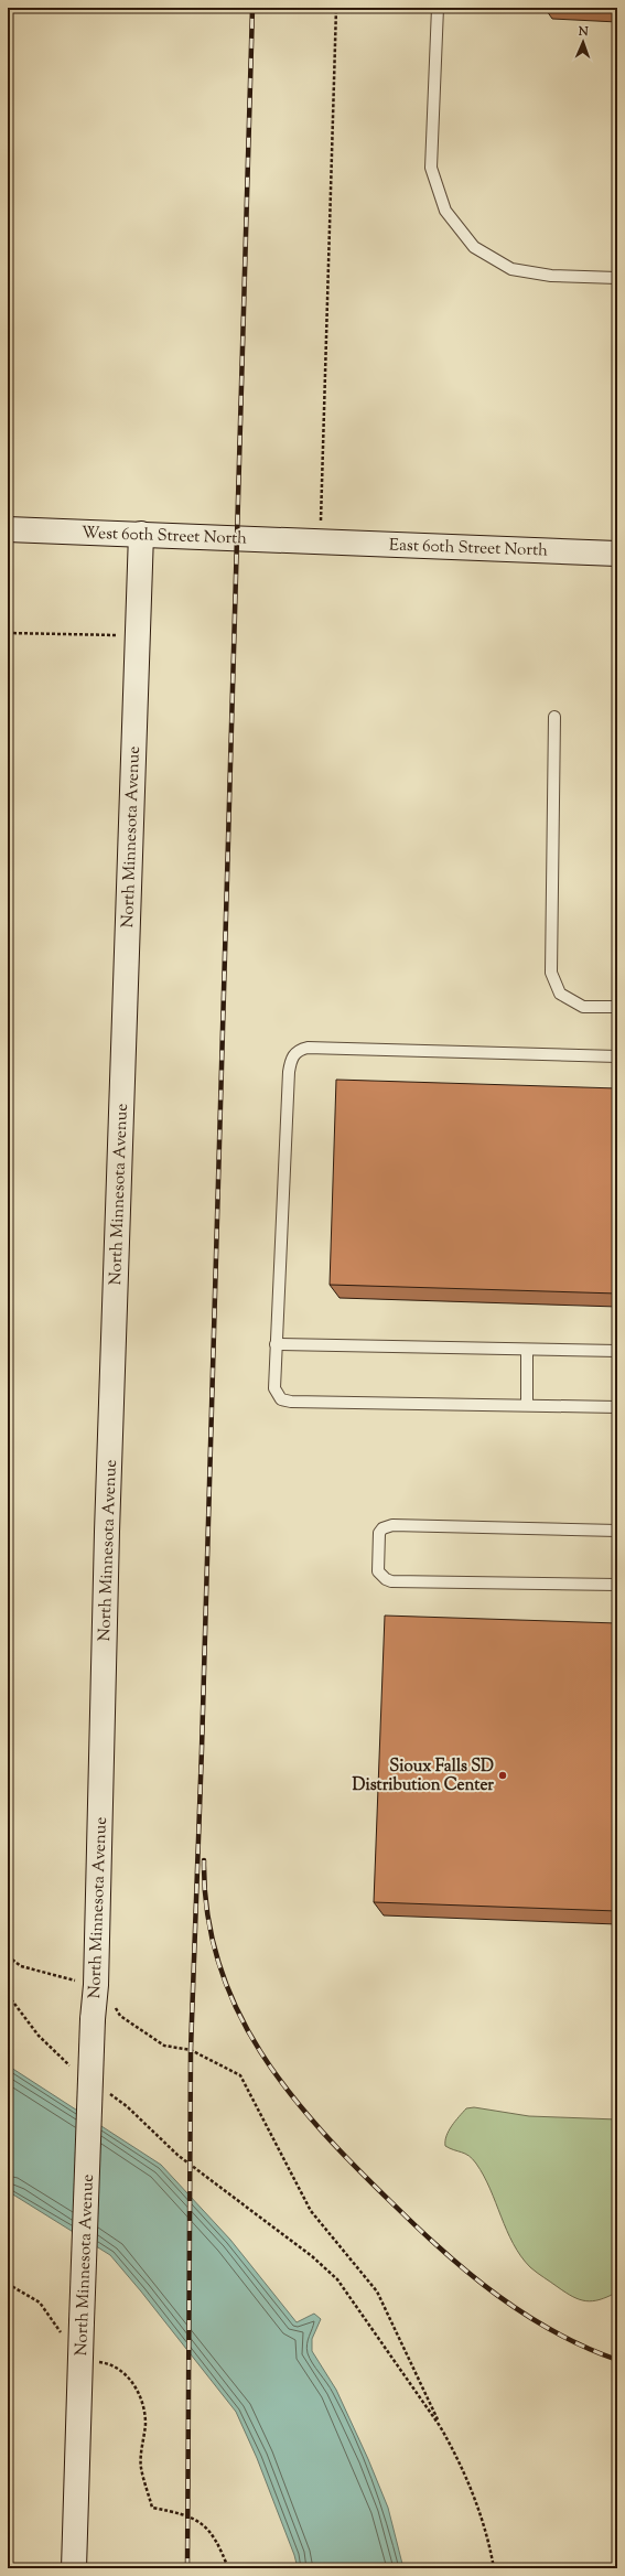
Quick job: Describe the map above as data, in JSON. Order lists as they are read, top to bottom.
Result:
{
  "streets": {
    "main road": ["West 60th Street North", "East 60th Street North", "North Minnesota Avenue"]
  },
  "crossings": [
    ["West 60th Street North", "East 60th Street North"],
    ["West 60th Street North", "North Minnesota Avenue"]
  ],
  "places": ["Sioux Falls SD Distribution Center"],
  "north": "top"
}
